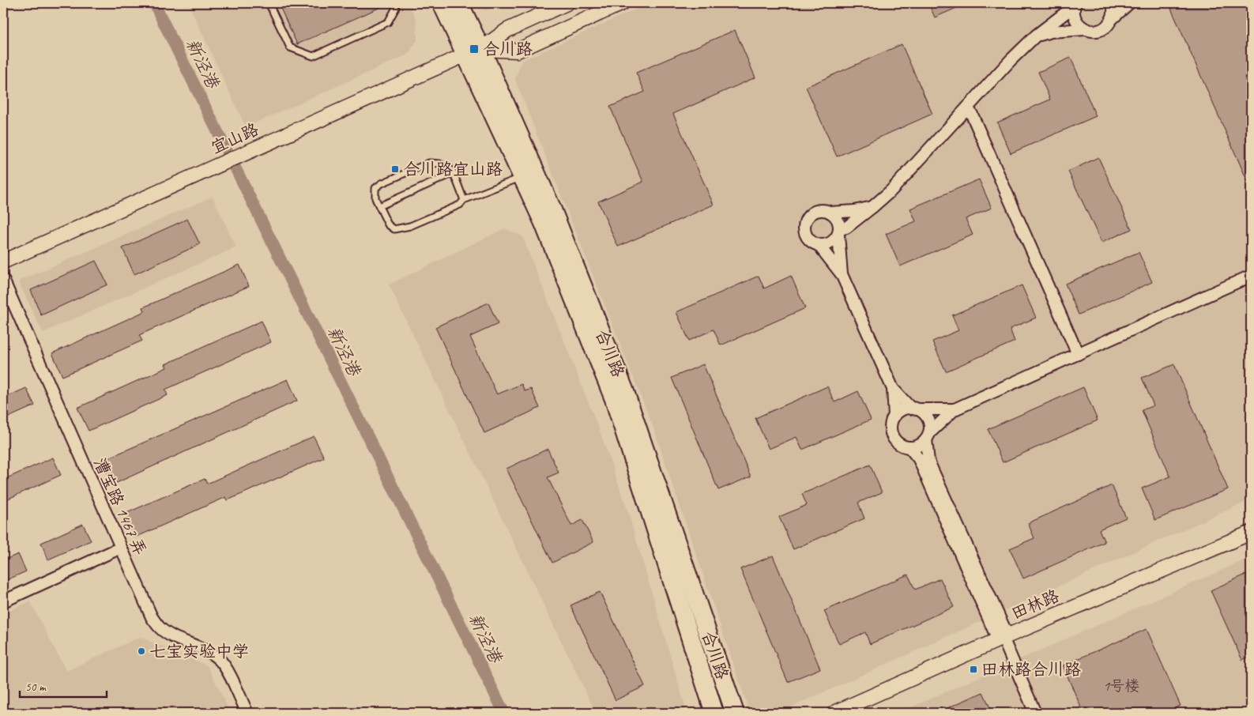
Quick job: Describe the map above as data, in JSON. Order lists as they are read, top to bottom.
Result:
{
  "streets": {
    "main road": ["合川路"],
    "street": ["宜山路", "漕宝路 1467 弄", "田林路"]
  },
  "crossings": [
    ["宜山路", "合川路"]
  ],
  "water": ["新泾港"],
  "places": {
    "transit": ["合川路", "合川路宜山路", "田林路合川路"],
    "other": ["七宝实验中学"]
  },
  "house_numbers": ["1号楼"],
  "scale_bar": "50 m"
}
